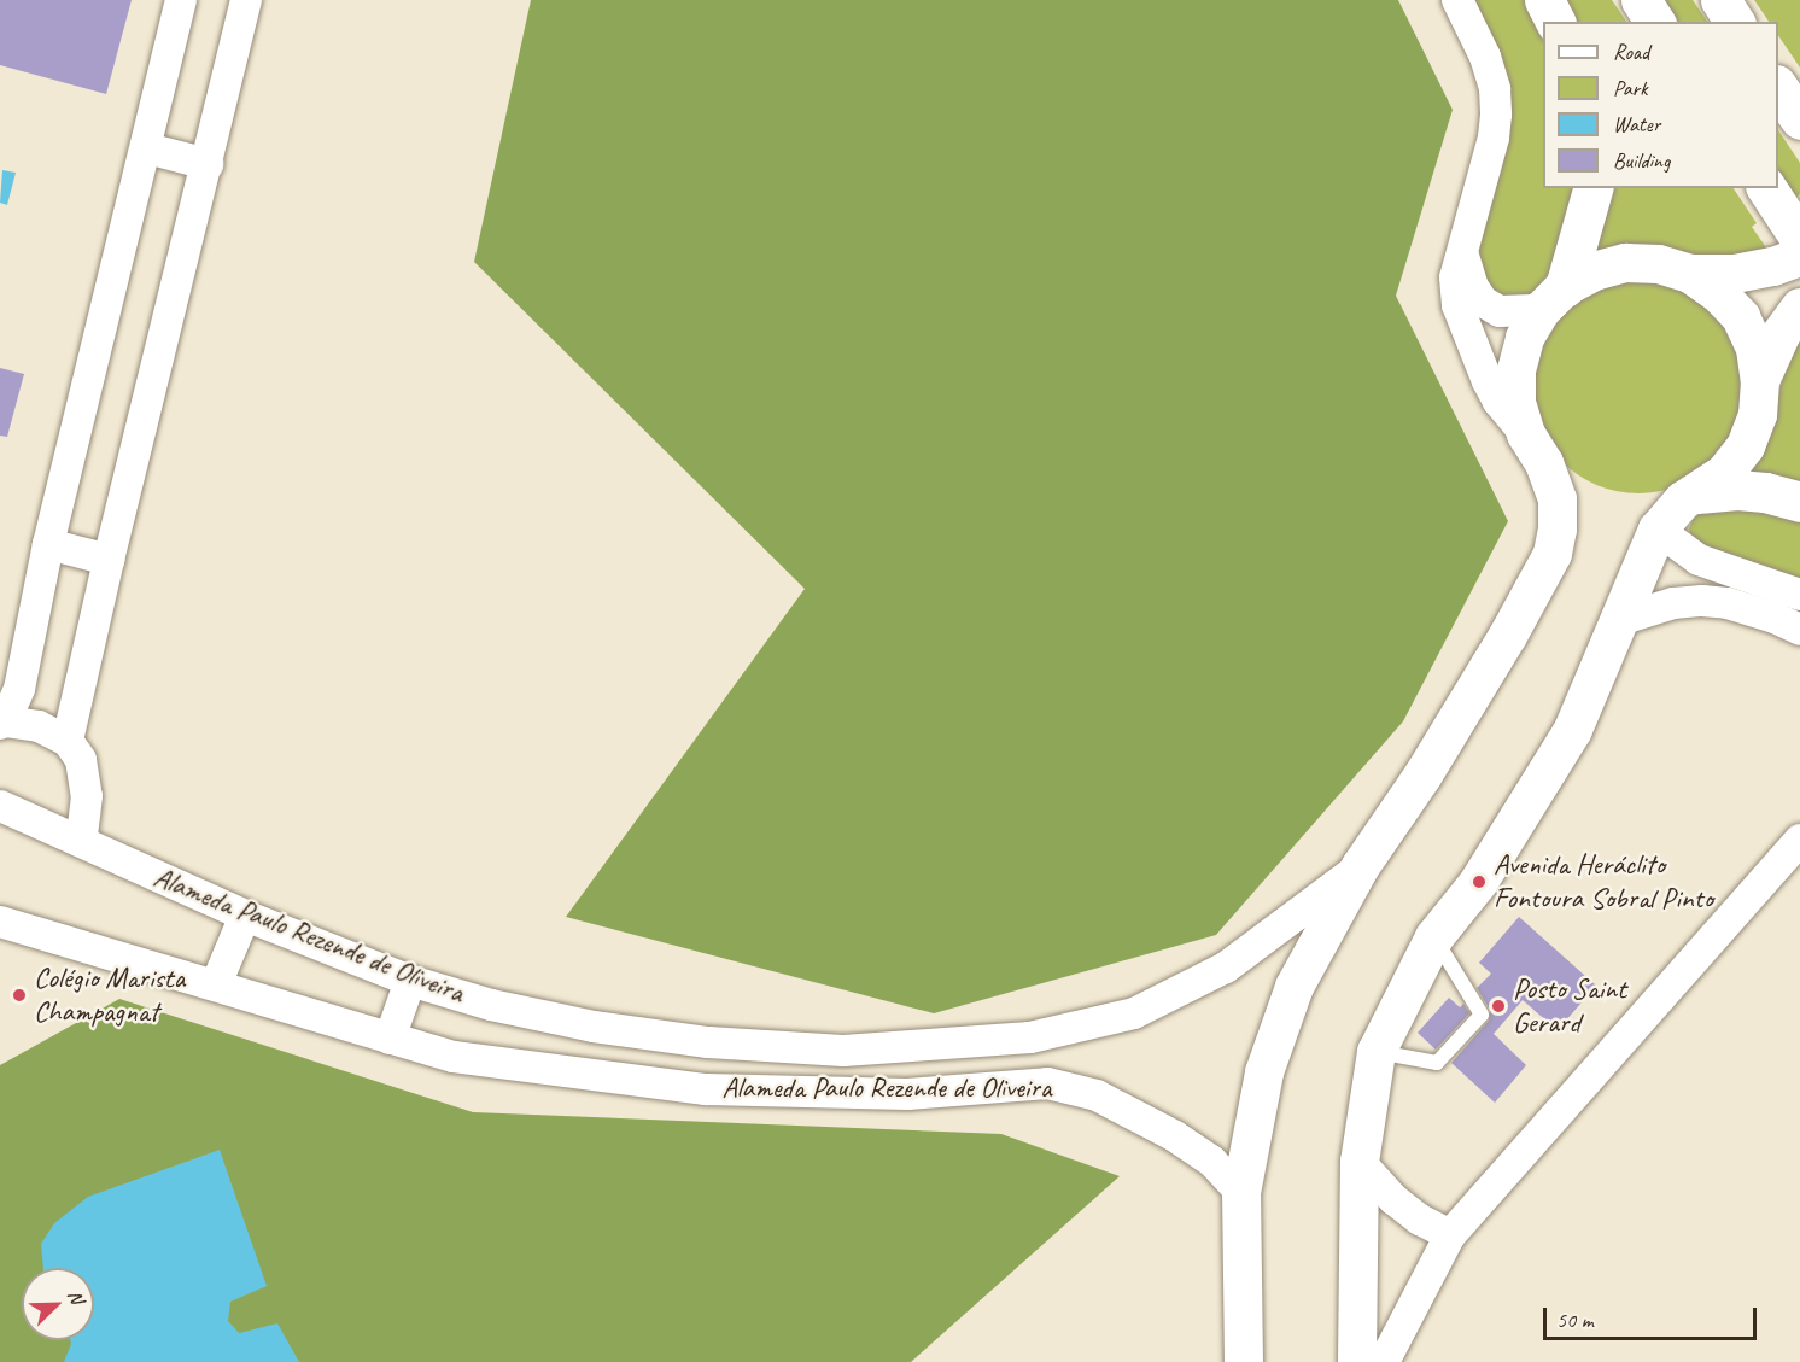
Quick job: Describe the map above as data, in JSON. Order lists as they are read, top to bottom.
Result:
{
  "streets": {
    "street": ["Alameda Paulo Rezende de Oliveira"]
  },
  "places": ["Avenida Heráclito Fontoura Sobral Pinto", "Colégio Marista Champagnat", "Posto Saint Gerard"],
  "legend": [
    "Road",
    "Park",
    "Water",
    "Building"
  ],
  "scale_bar": "50 m",
  "north": "top right"
}
